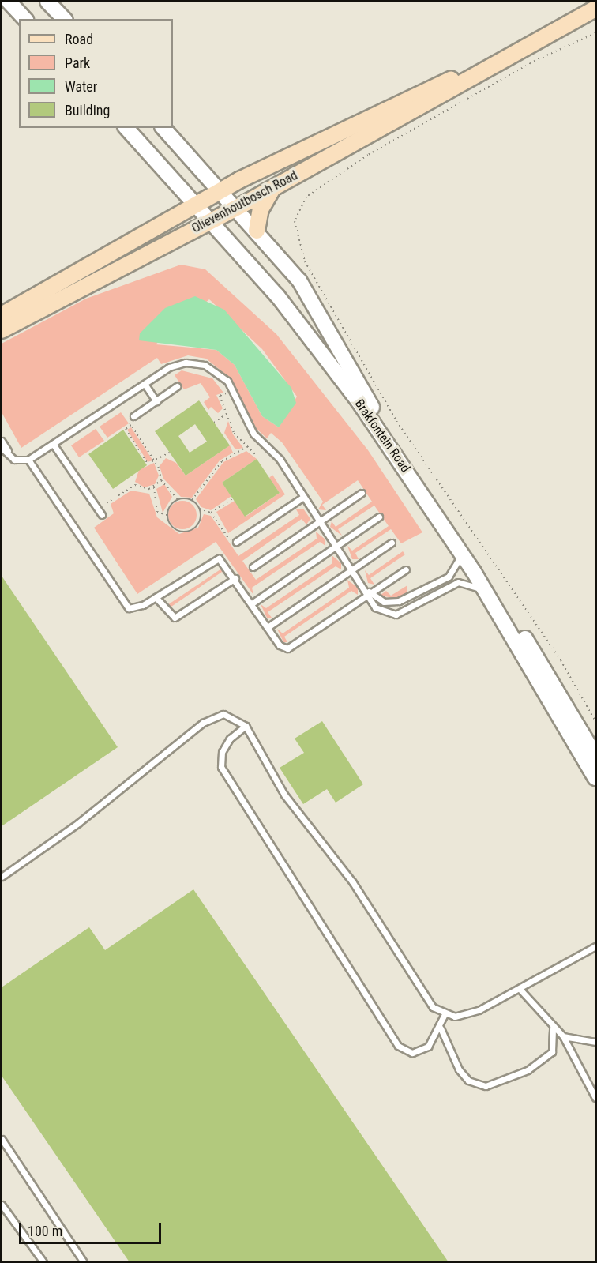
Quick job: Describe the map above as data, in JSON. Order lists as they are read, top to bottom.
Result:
{
  "streets": {
    "main road": ["Olievenhoutbosch Road"],
    "street": ["Brakfontein Road"]
  },
  "crossings": [
    ["Olievenhoutbosch Road", "Brakfontein Road"]
  ],
  "legend": [
    "Road",
    "Park",
    "Water",
    "Building"
  ],
  "scale_bar": "100 m"
}
